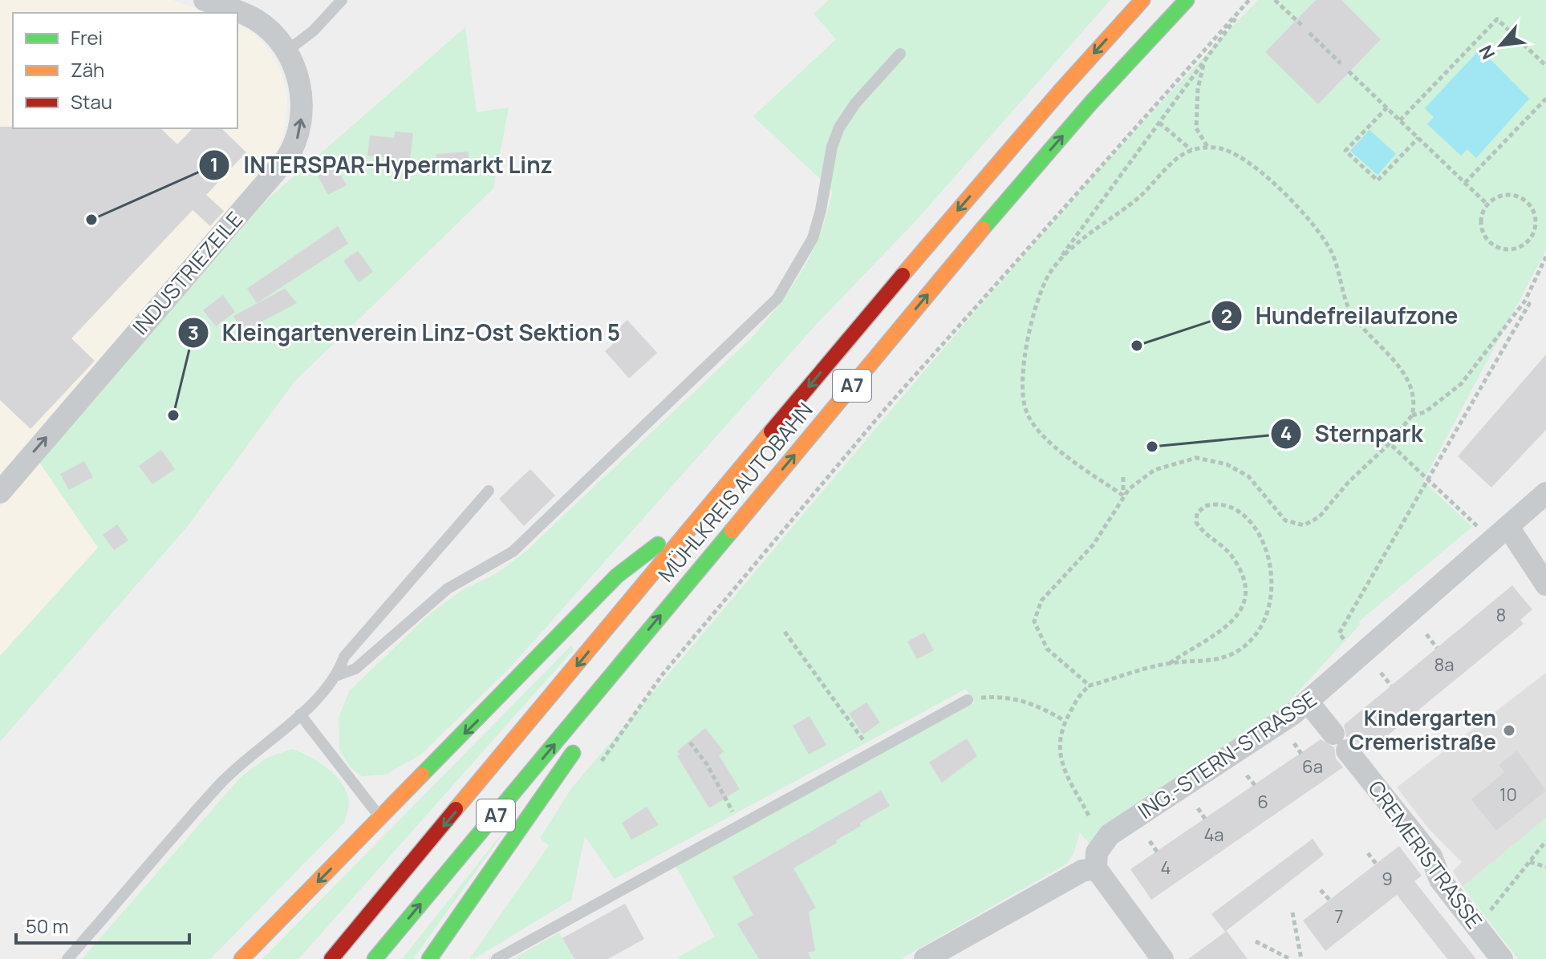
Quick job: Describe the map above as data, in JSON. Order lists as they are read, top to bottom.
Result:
{
  "streets": {
    "highway": ["A7", "MÜHLKREIS AUTOBAHN"],
    "street": ["INDUSTRIEZEILE", "ING.-STERN-STRASSE", "CREMERISTRASSE"]
  },
  "crossings": [
    ["ING.-STERN-STRASSE", "CREMERISTRASSE"]
  ],
  "one_way": ["INDUSTRIEZEILE"],
  "places": [
    "INTERSPAR-Hypermarkt Linz",
    "Hundefreilaufzone",
    "Kleingartenverein Linz-Ost Sektion 5",
    "Sternpark",
    "Kindergarten Cremeristraße"
  ],
  "house_numbers": [
    "8",
    "8a",
    "6a",
    "10",
    "6",
    "4a",
    "4",
    "9",
    "7"
  ],
  "legend": ["Frei", "Zäh", "Stau"],
  "scale_bar": "50 m",
  "north": "bottom left"
}
